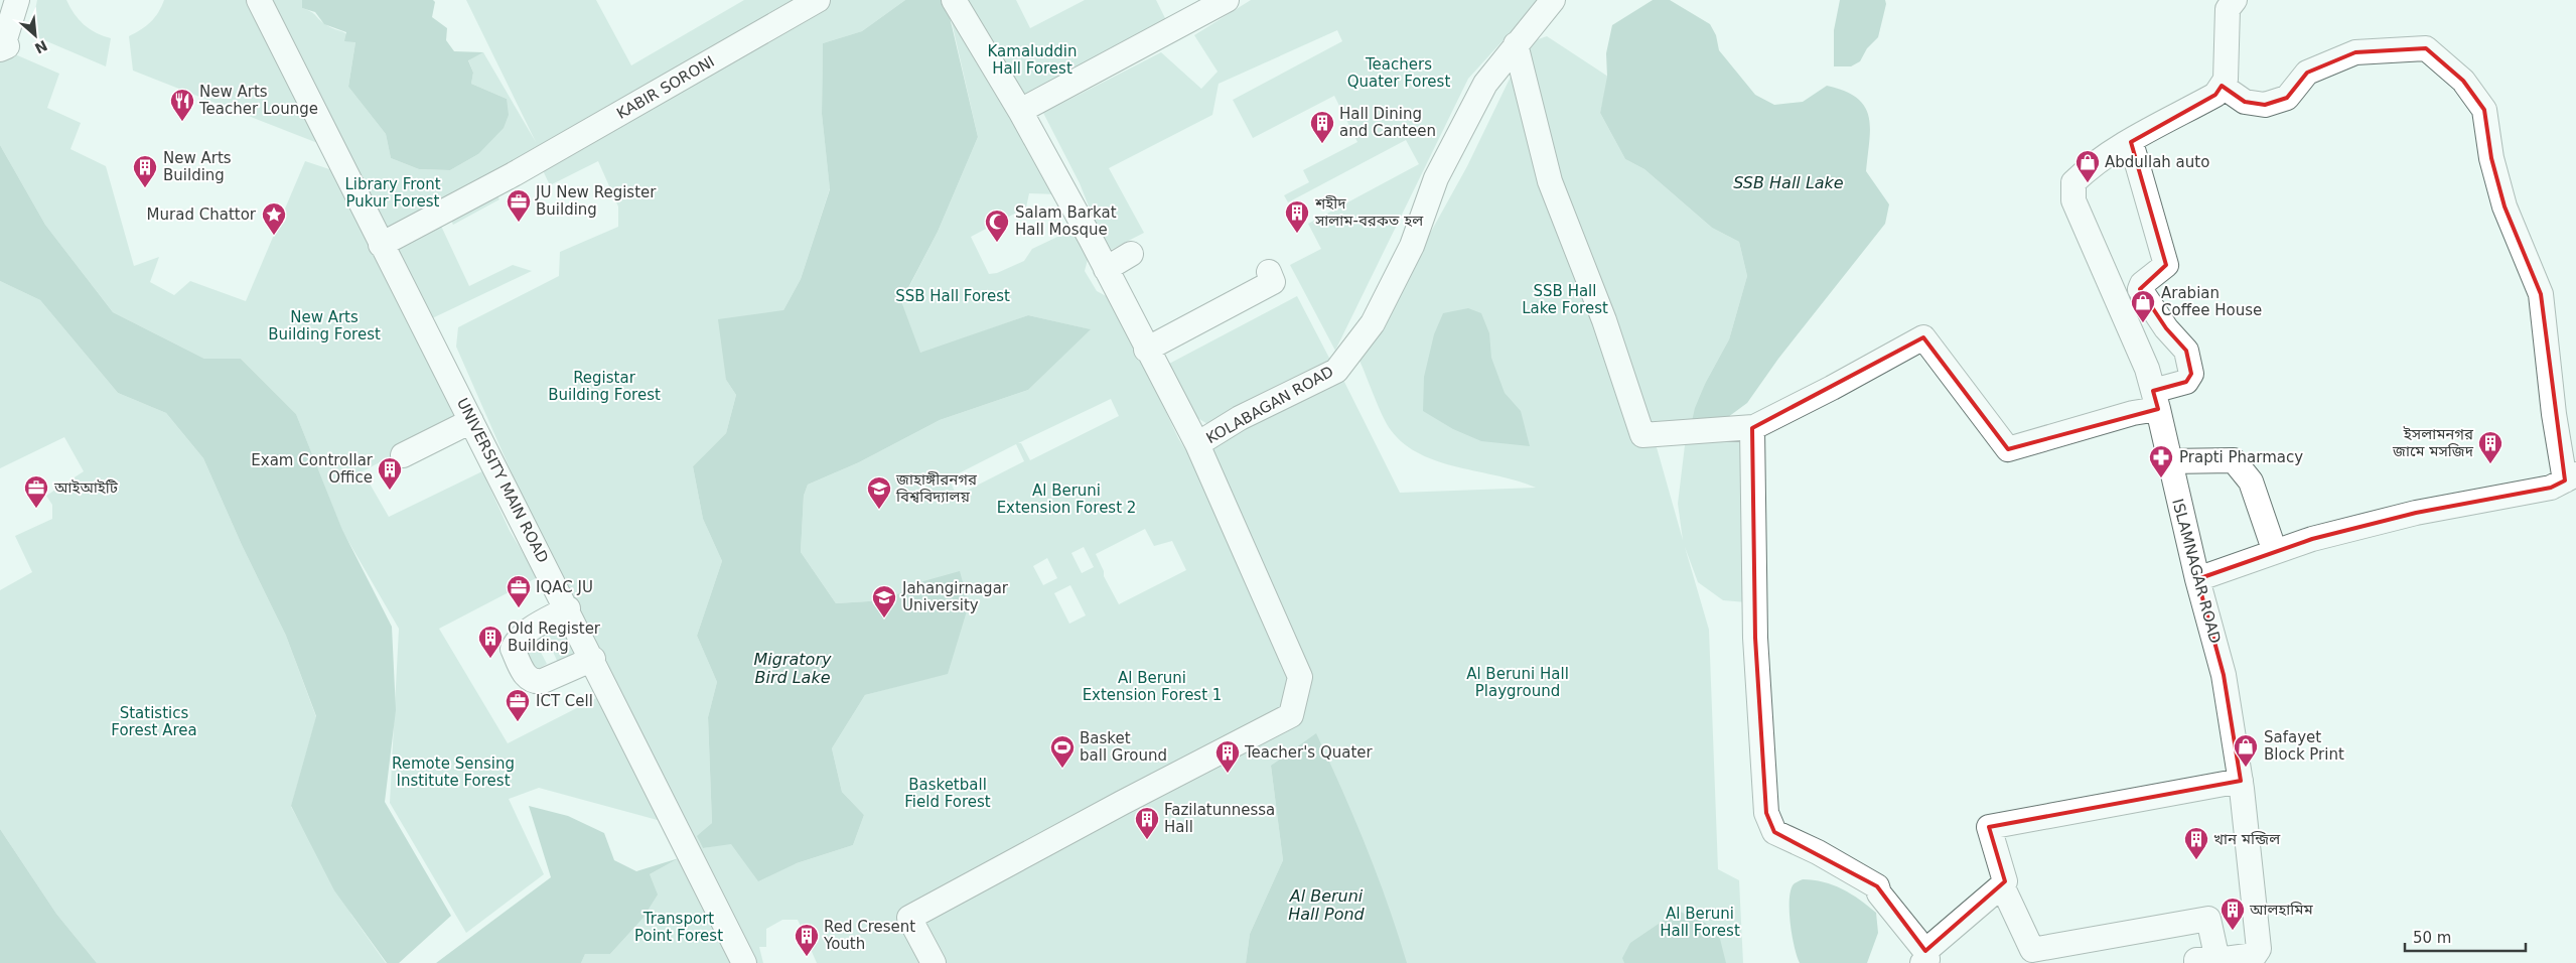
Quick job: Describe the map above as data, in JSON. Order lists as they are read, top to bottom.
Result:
{
  "streets": {
    "street": [
      "KABIR SORONI",
      "KOLABAGAN ROAD",
      "UNIVERSITY MAIN ROAD",
      "ISLAMNAGAR ROAD"
    ]
  },
  "crossings": [
    ["KABIR SORONI", "UNIVERSITY MAIN ROAD"]
  ],
  "water": ["SSB Hall Lake", "Migratory Bird Lake", "Al Beruni Hall Pond"],
  "parks": [
    "Kamaluddin Hall Forest",
    "Teachers Quater Forest",
    "Library Front Pukur Forest",
    "SSB Hall Lake Forest",
    "SSB Hall Forest",
    "New Arts Building Forest",
    "Registar Building Forest",
    "Al Beruni Extension Forest 2",
    "Al Beruni Hall Playground",
    "Al Beruni Extension Forest 1",
    "Statistics Forest Area",
    "Remote Sensing Institute Forest",
    "Basketball Field Forest",
    "Al Beruni Hall Forest",
    "Transport Point Forest"
  ],
  "places": {
    "restaurant": ["New Arts Teacher Lounge"],
    "building": [
      "Hall Dining and Canteen",
      "New Arts Building",
      "শহীদ সালাম-বরকত হল",
      "ইসলামনগর জামে মসজিদ",
      "Exam Controllar Office",
      "Old Register Building",
      "Teacher's Quater",
      "Fazilatunnessa Hall",
      "খান মন্জিল",
      "আলহামিম",
      "Red Cresent Youth"
    ],
    "shop": ["Abdullah auto", "Arabian Coffee House", "Safayet Block Print"],
    "office": [
      "JU New Register Building",
      "আইআইটি",
      "IQAC JU",
      "ICT Cell"
    ],
    "place": ["Murad Chattor"],
    "mosque": ["Salam Barkat Hall Mosque"],
    "pharmacy": ["Prapti Pharmacy"],
    "school or university": ["জাহাঙ্গীরনগর বিশ্ববিদ্যালয়", "Jahangirnagar University"],
    "sports": ["Basket ball Ground"]
  },
  "scale_bar": "50 m",
  "north": "bottom right"
}
